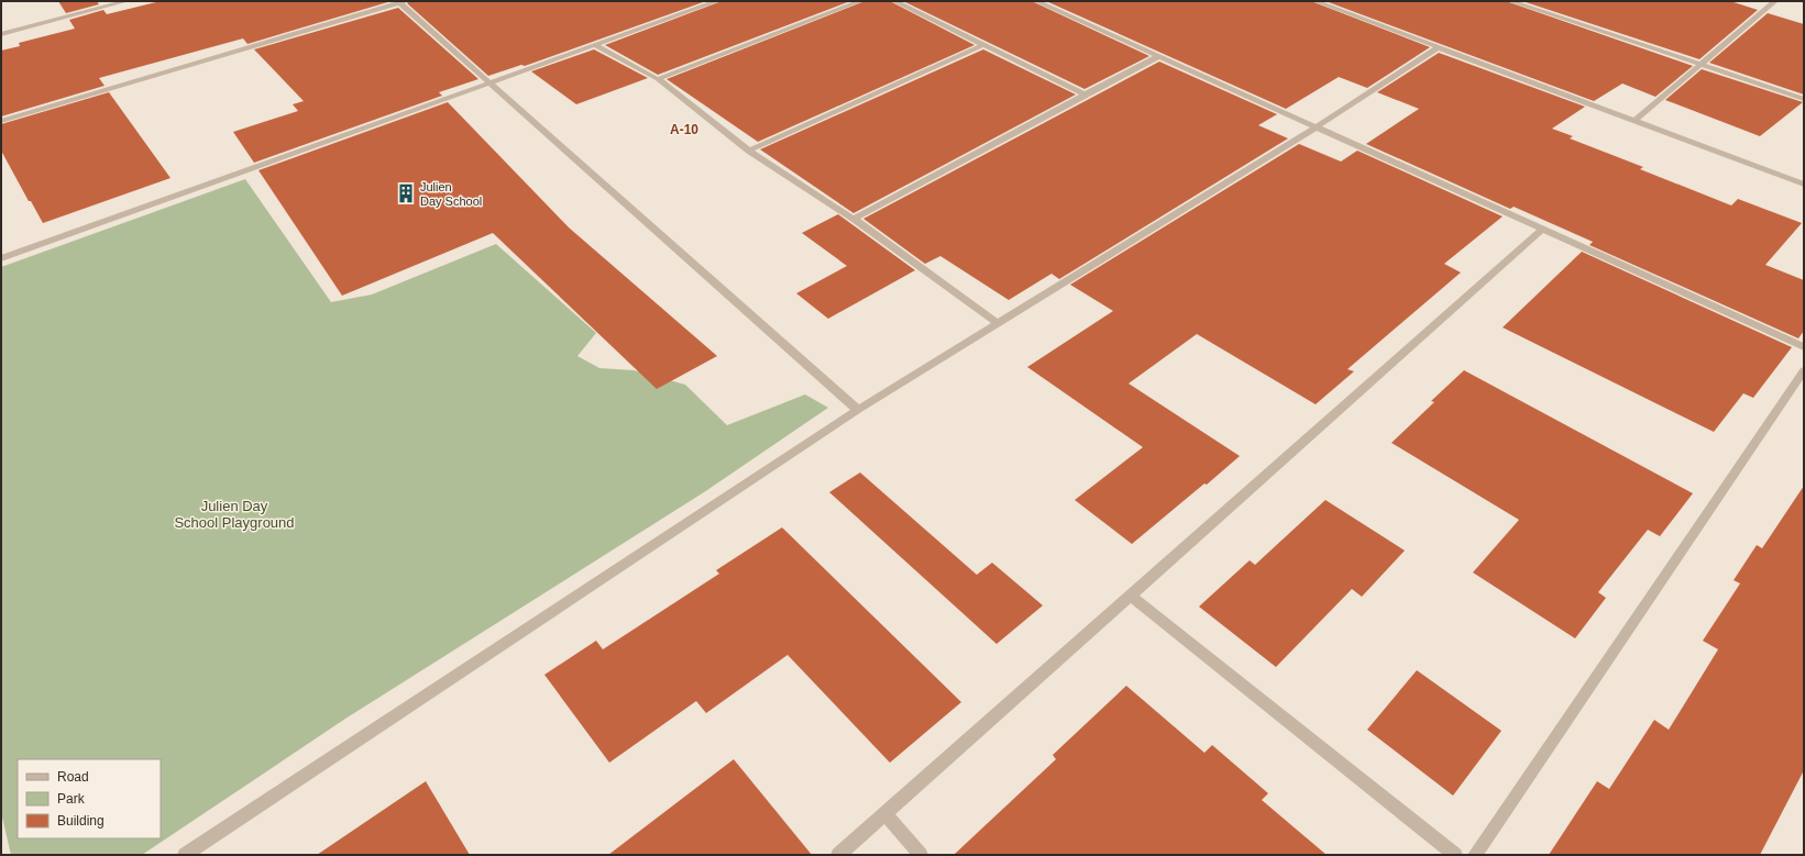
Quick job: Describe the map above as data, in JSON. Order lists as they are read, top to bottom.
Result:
{
  "districts": ["A-10"],
  "parks": ["Julien Day School Playground"],
  "places": {
    "building": ["Julien Day School"]
  },
  "legend": ["Road", "Park", "Building"]
}
